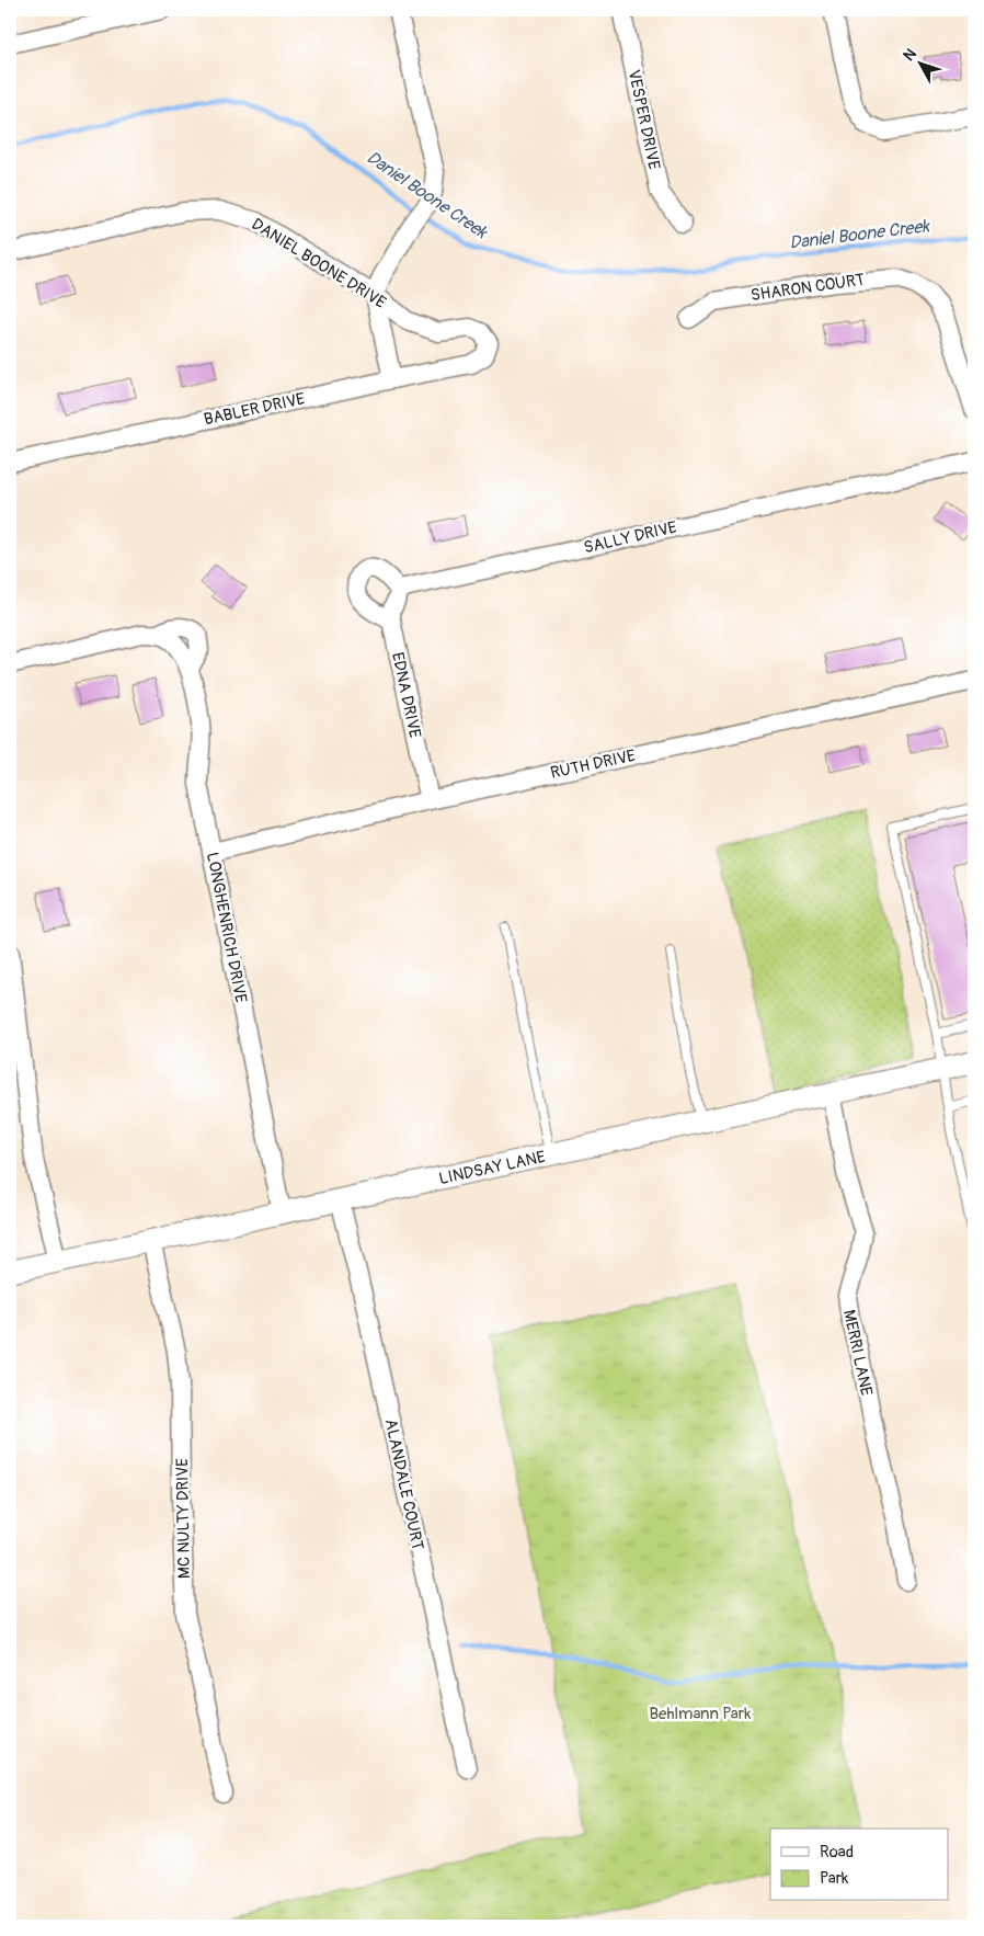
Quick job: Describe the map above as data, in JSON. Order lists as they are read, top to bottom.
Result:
{
  "streets": {
    "street": [
      "VESPER DRIVE",
      "DANIEL BOONE DRIVE",
      "SHARON COURT",
      "BABLER DRIVE",
      "SALLY DRIVE",
      "EDNA DRIVE",
      "RUTH DRIVE",
      "LONGHENRICH DRIVE",
      "LINDSAY LANE",
      "MERRI LANE",
      "ALANDALE COURT",
      "MC NULTY DRIVE"
    ]
  },
  "crossings": [
    ["DANIEL BOONE DRIVE", "BABLER DRIVE"],
    ["SALLY DRIVE", "EDNA DRIVE"],
    ["EDNA DRIVE", "RUTH DRIVE"],
    ["RUTH DRIVE", "LONGHENRICH DRIVE"],
    ["LONGHENRICH DRIVE", "LINDSAY LANE"],
    ["LINDSAY LANE", "MERRI LANE"],
    ["LINDSAY LANE", "ALANDALE COURT"],
    ["LINDSAY LANE", "MC NULTY DRIVE"]
  ],
  "water": ["Daniel Boone Creek"],
  "parks": ["Behlmann Park"],
  "legend": ["Road", "Park"],
  "north": "top left"
}
